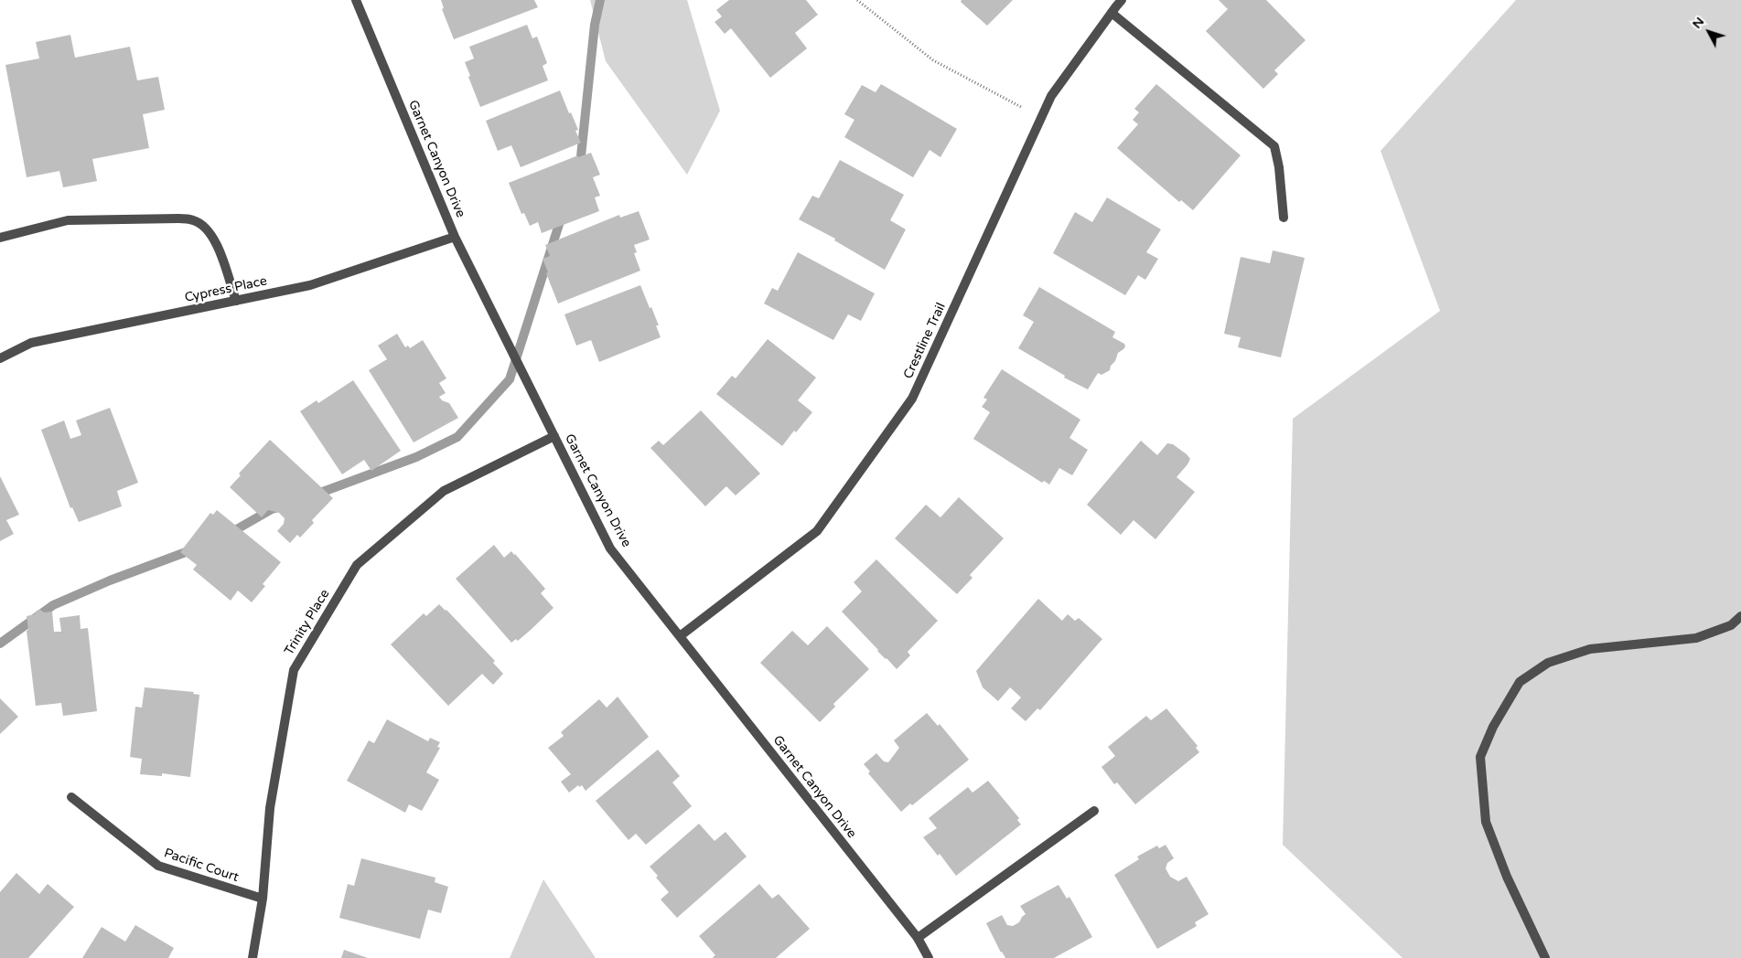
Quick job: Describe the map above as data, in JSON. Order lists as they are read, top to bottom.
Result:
{
  "streets": {
    "street": [
      "Garnet Canyon Drive",
      "Cypress Place",
      "Crestline Trail",
      "Trinity Place",
      "Pacific Court"
    ]
  },
  "crossings": [
    ["Garnet Canyon Drive", "Cypress Place"],
    ["Garnet Canyon Drive", "Crestline Trail"],
    ["Garnet Canyon Drive", "Trinity Place"],
    ["Trinity Place", "Pacific Court"]
  ],
  "north": "top left"
}
